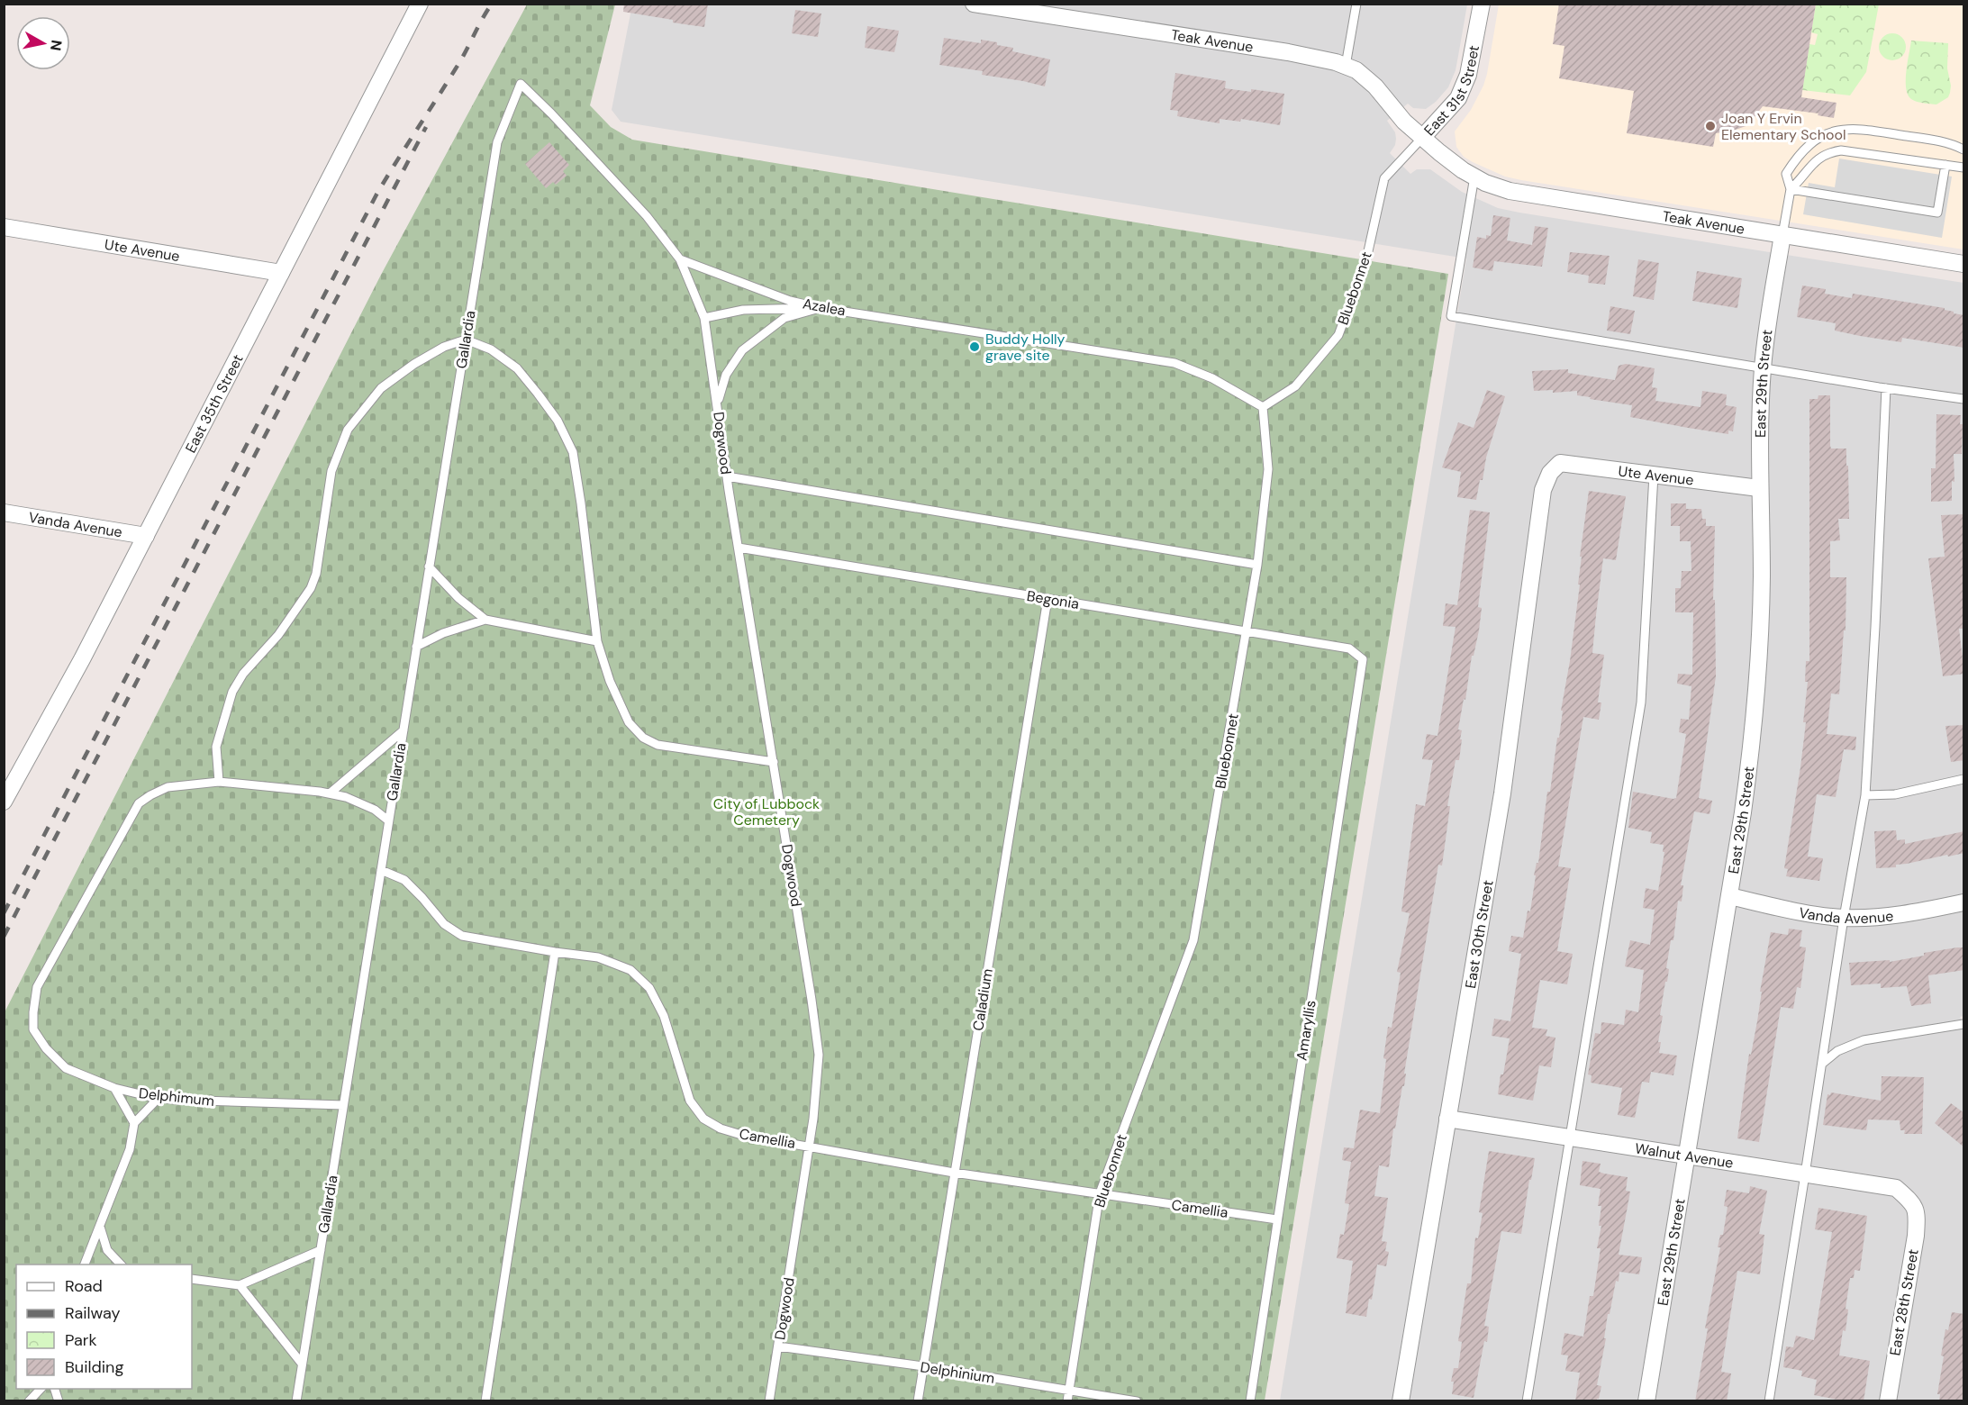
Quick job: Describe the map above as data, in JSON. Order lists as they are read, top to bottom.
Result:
{
  "streets": {
    "street": [
      "Teak Avenue",
      "East 31st Street",
      "Ute Avenue",
      "East 29th Street",
      "East 35th Street",
      "Vanda Avenue",
      "East 30th Street",
      "Walnut Avenue",
      "East 28th Street"
    ],
    "lane": [
      "Bluebonnet",
      "Azalea",
      "Gallardia",
      "Dogwood",
      "Begonia",
      "Caladium",
      "Amaryllis",
      "Delphimum",
      "Camellia",
      "Delphinium"
    ]
  },
  "crossings": [
    ["Teak Avenue", "East 31st Street"],
    ["Teak Avenue", "Bluebonnet"],
    ["Teak Avenue", "East 29th Street"],
    ["East 31st Street", "Bluebonnet"],
    ["Ute Avenue", "East 29th Street"],
    ["Ute Avenue", "East 35th Street"],
    ["Ute Avenue", "East 30th Street"],
    ["Bluebonnet", "Azalea"],
    ["Bluebonnet", "Begonia"],
    ["Bluebonnet", "Camellia"],
    ["Bluebonnet", "Delphinium"],
    ["Azalea", "Gallardia"],
    ["Azalea", "Dogwood"],
    ["Gallardia", "Dogwood"],
    ["Gallardia", "Delphimum"],
    ["Gallardia", "Camellia"],
    ["East 29th Street", "Vanda Avenue"],
    ["East 29th Street", "Walnut Avenue"],
    ["East 35th Street", "Vanda Avenue"],
    ["Dogwood", "Begonia"],
    ["Dogwood", "Camellia"],
    ["Dogwood", "Delphinium"],
    ["Begonia", "Caladium"],
    ["Begonia", "Amaryllis"],
    ["East 30th Street", "Walnut Avenue"],
    ["Caladium", "Camellia"],
    ["Caladium", "Delphinium"],
    ["Amaryllis", "Camellia"],
    ["Walnut Avenue", "East 28th Street"]
  ],
  "parks": ["City of Lubbock Cemetery"],
  "places": ["Joan Y Ervin Elementary School", "Buddy Holly grave site"],
  "legend": [
    "Road",
    "Railway",
    "Park",
    "Building"
  ],
  "north": "right"
}
